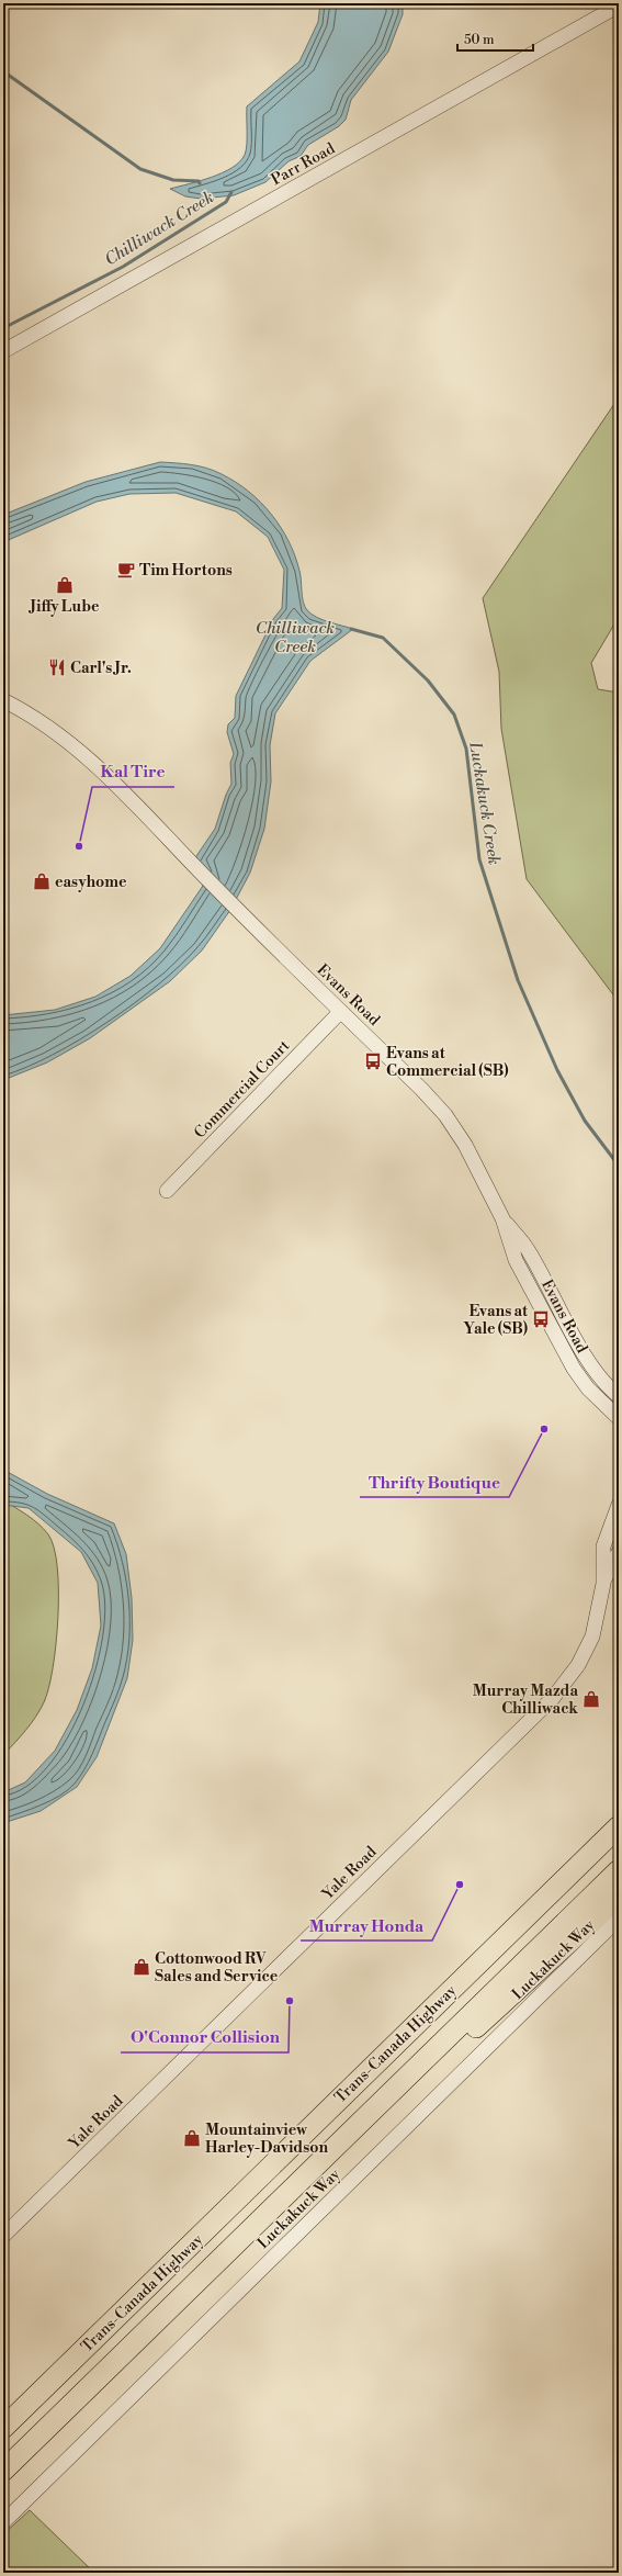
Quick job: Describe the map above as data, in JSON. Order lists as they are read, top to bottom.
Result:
{
  "streets": {
    "highway": ["Trans-Canada Highway"],
    "street": [
      "Parr Road",
      "Evans Road",
      "Commercial Court",
      "Yale Road",
      "Luckakuck Way"
    ]
  },
  "crossings": [
    ["Evans Road", "Commercial Court"]
  ],
  "water": ["Chilliwack Creek", "Luckakuck Creek"],
  "places": {
    "cafe": ["Tim Hortons"],
    "shop": [
      "Jiffy Lube",
      "easyhome",
      "Murray Mazda Chilliwack",
      "Cottonwood RV Sales and Service",
      "Mountainview Harley-Davidson"
    ],
    "restaurant": ["Carl's Jr."],
    "other": [
      "Kal Tire",
      "Thrifty Boutique",
      "Murray Honda",
      "O'Connor Collision"
    ],
    "bus stop": ["Evans at Commercial (SB)", "Evans at Yale (SB)"]
  },
  "scale_bar": "50 m"
}
